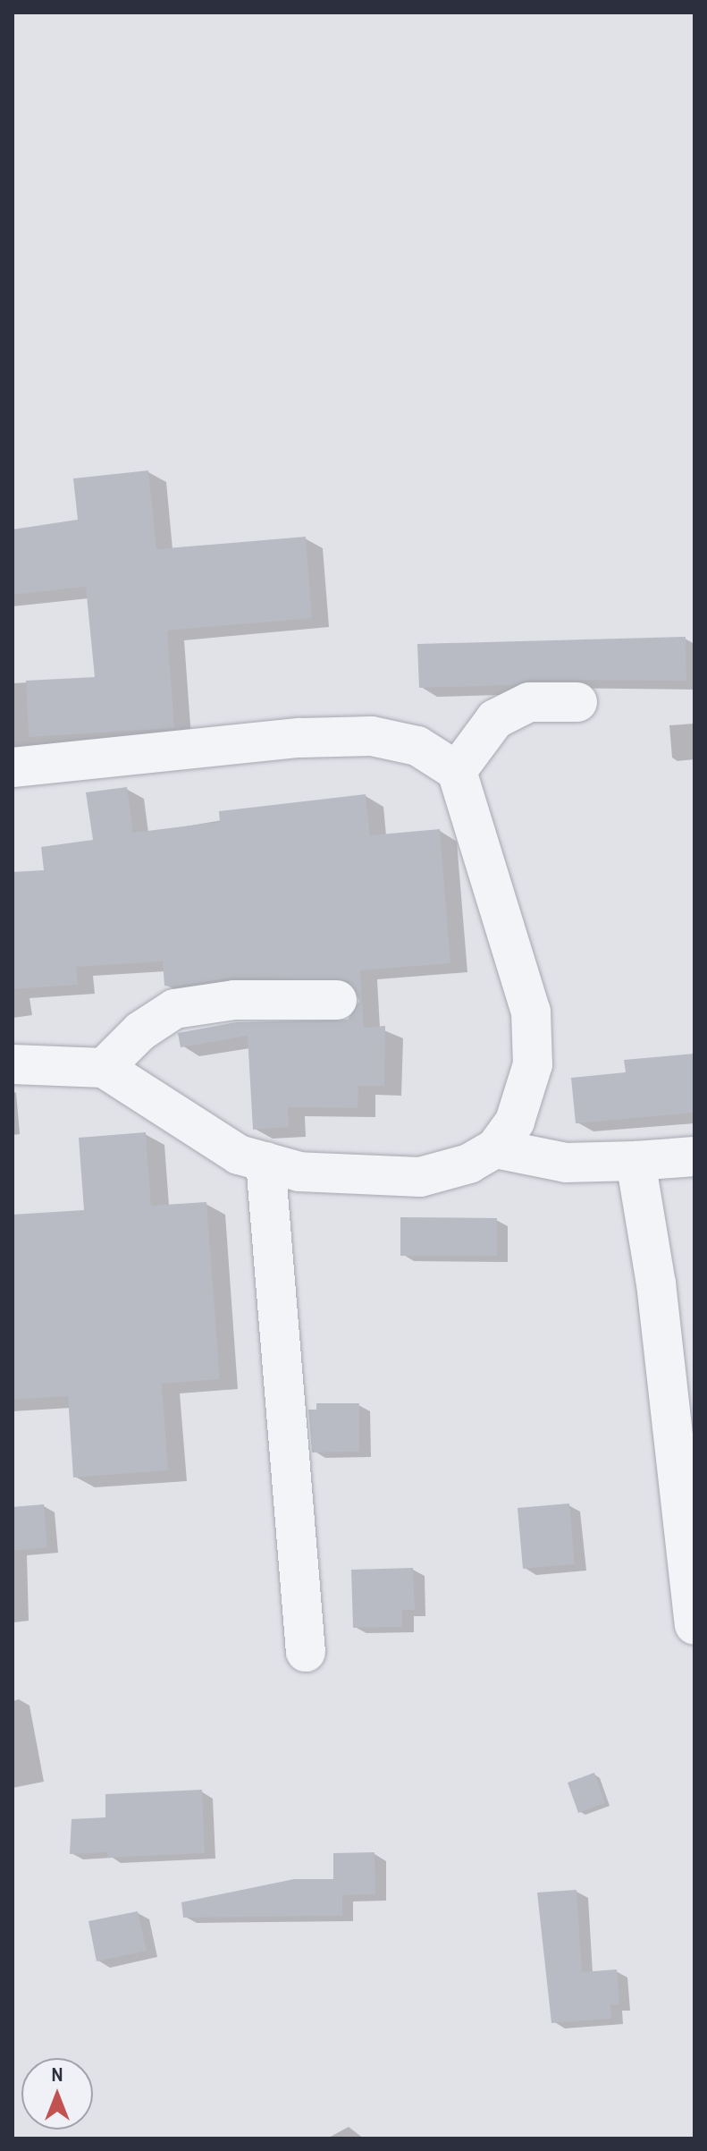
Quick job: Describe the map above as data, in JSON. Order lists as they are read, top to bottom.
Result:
{
  "north": "top"
}
